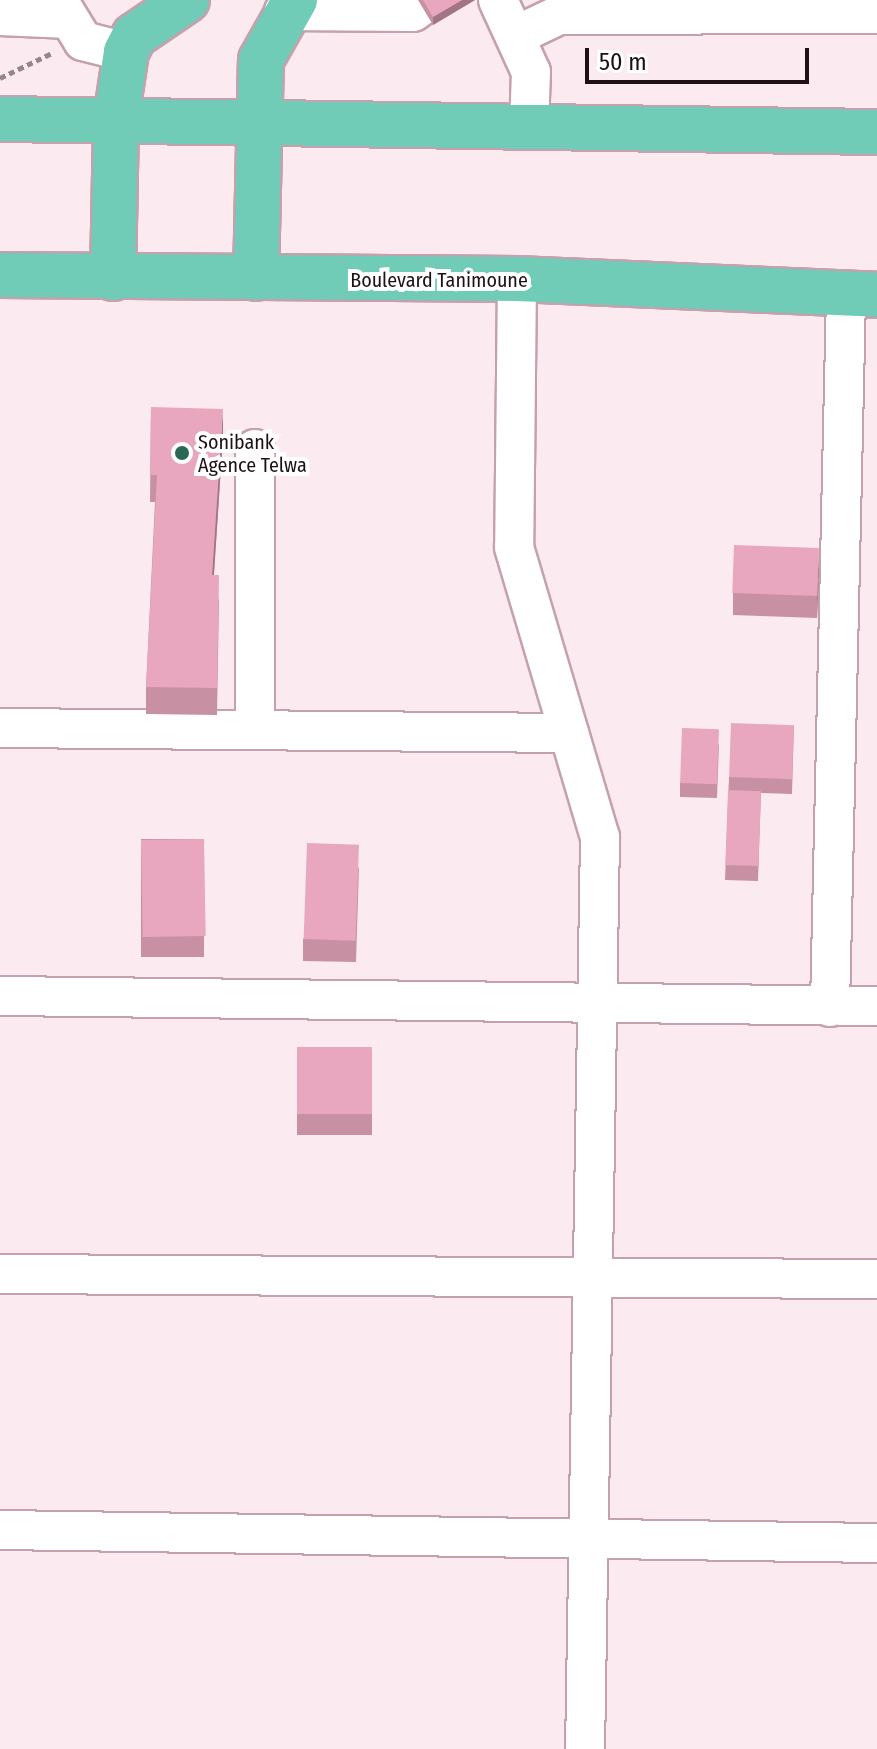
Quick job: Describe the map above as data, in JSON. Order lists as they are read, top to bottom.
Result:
{
  "streets": {
    "main road": ["Boulevard Tanimoune"]
  },
  "places": ["Sonibank Agence Telwa"],
  "scale_bar": "50 m"
}
